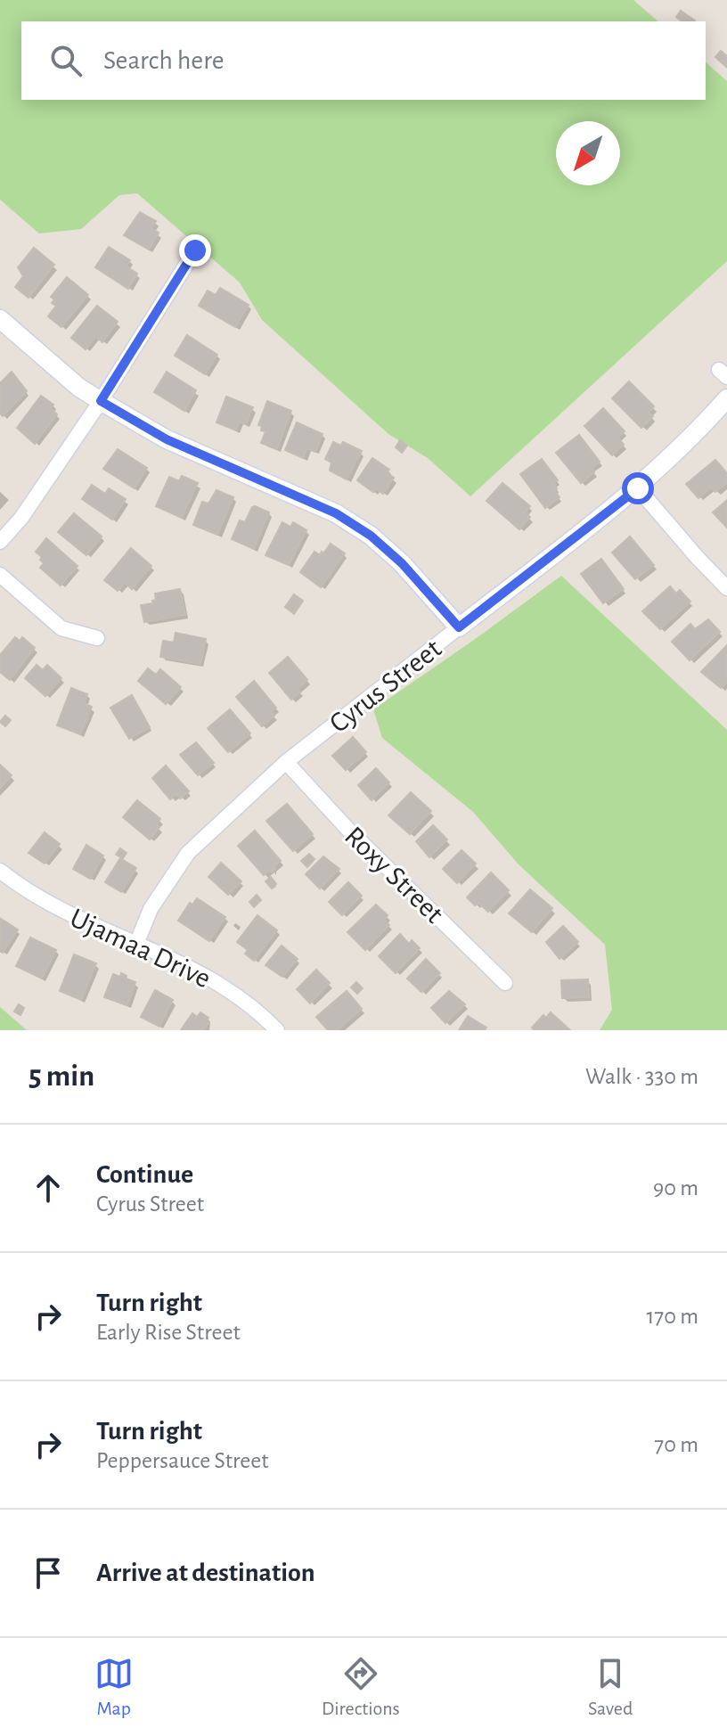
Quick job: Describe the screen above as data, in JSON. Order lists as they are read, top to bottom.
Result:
{
  "streets": {
    "street": ["Cyrus Street", "Roxy Street", "Ujamaa Drive"]
  },
  "crossings": [
    ["Cyrus Street", "Roxy Street"],
    ["Cyrus Street", "Ujamaa Drive"]
  ],
  "north": "bottom left",
  "page": {
    "search": "Search here",
    "heading": ["5 min", "Walk · 330 m"],
    "list": [
      ["Continue", "Cyrus Street", "90 m"],
      ["Turn right", "Early Rise Street", "170 m"],
      ["Turn right", "Peppersauce Street", "70 m"],
      "Arrive at destination"
    ],
    "nav": ["Map", "Directions", "Saved"]
  }
}
